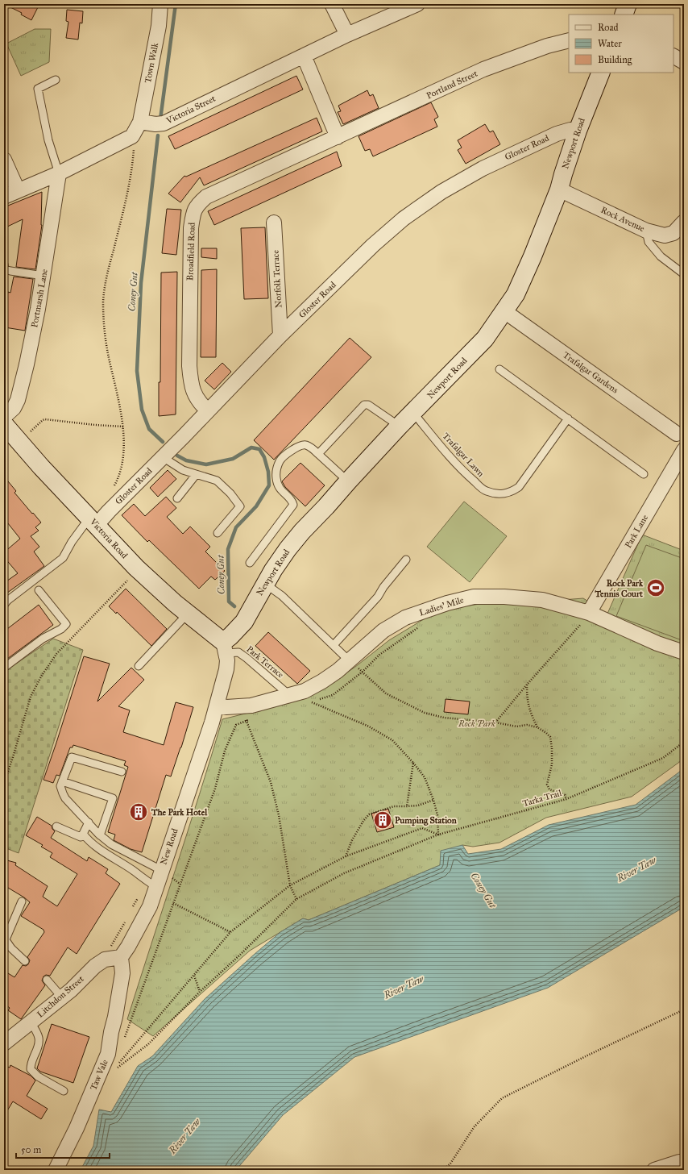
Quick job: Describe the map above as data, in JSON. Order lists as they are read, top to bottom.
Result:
{
  "streets": {
    "street": [
      "Town Walk",
      "Portland Street",
      "Victoria Street",
      "Newport Road",
      "Gloster Road",
      "Rock Avenue",
      "Broadfield Road",
      "Norfolk Terrace",
      "Portmarsh Lane",
      "Trafalgar Gardens",
      "Park Lane",
      "Victoria Road",
      "Ladies' Mile",
      "New Road",
      "Litchdon Street",
      "Taw Vale"
    ],
    "lane": ["Trafalgar Lawn", "Park Terrace"],
    "path": ["Tarka Trail"]
  },
  "crossings": [
    ["Town Walk", "Victoria Street"],
    ["Portland Street", "Broadfield Road"],
    ["Newport Road", "Gloster Road"],
    ["Newport Road", "Rock Avenue"],
    ["Newport Road", "Trafalgar Gardens"],
    ["Newport Road", "Trafalgar Lawn"],
    ["Newport Road", "Victoria Road"],
    ["Newport Road", "Park Terrace"],
    ["Newport Road", "New Road"],
    ["Gloster Road", "Broadfield Road"],
    ["Gloster Road", "Norfolk Terrace"],
    ["Gloster Road", "Victoria Road"],
    ["Park Lane", "Ladies' Mile"],
    ["Victoria Road", "Park Terrace"],
    ["Victoria Road", "New Road"],
    ["Ladies' Mile", "Park Terrace"],
    ["Ladies' Mile", "New Road"],
    ["Park Terrace", "New Road"],
    ["New Road", "Litchdon Street"],
    ["New Road", "Taw Vale"],
    ["Litchdon Street", "Taw Vale"]
  ],
  "water": ["Coney Gut", "River Taw"],
  "parks": ["Rock Park"],
  "places": {
    "sports": ["Rock Park Tennis Court"],
    "building": ["The Park Hotel", "Pumping Station"]
  },
  "legend": ["Road", "Water", "Building"],
  "scale_bar": "50 m"
}
